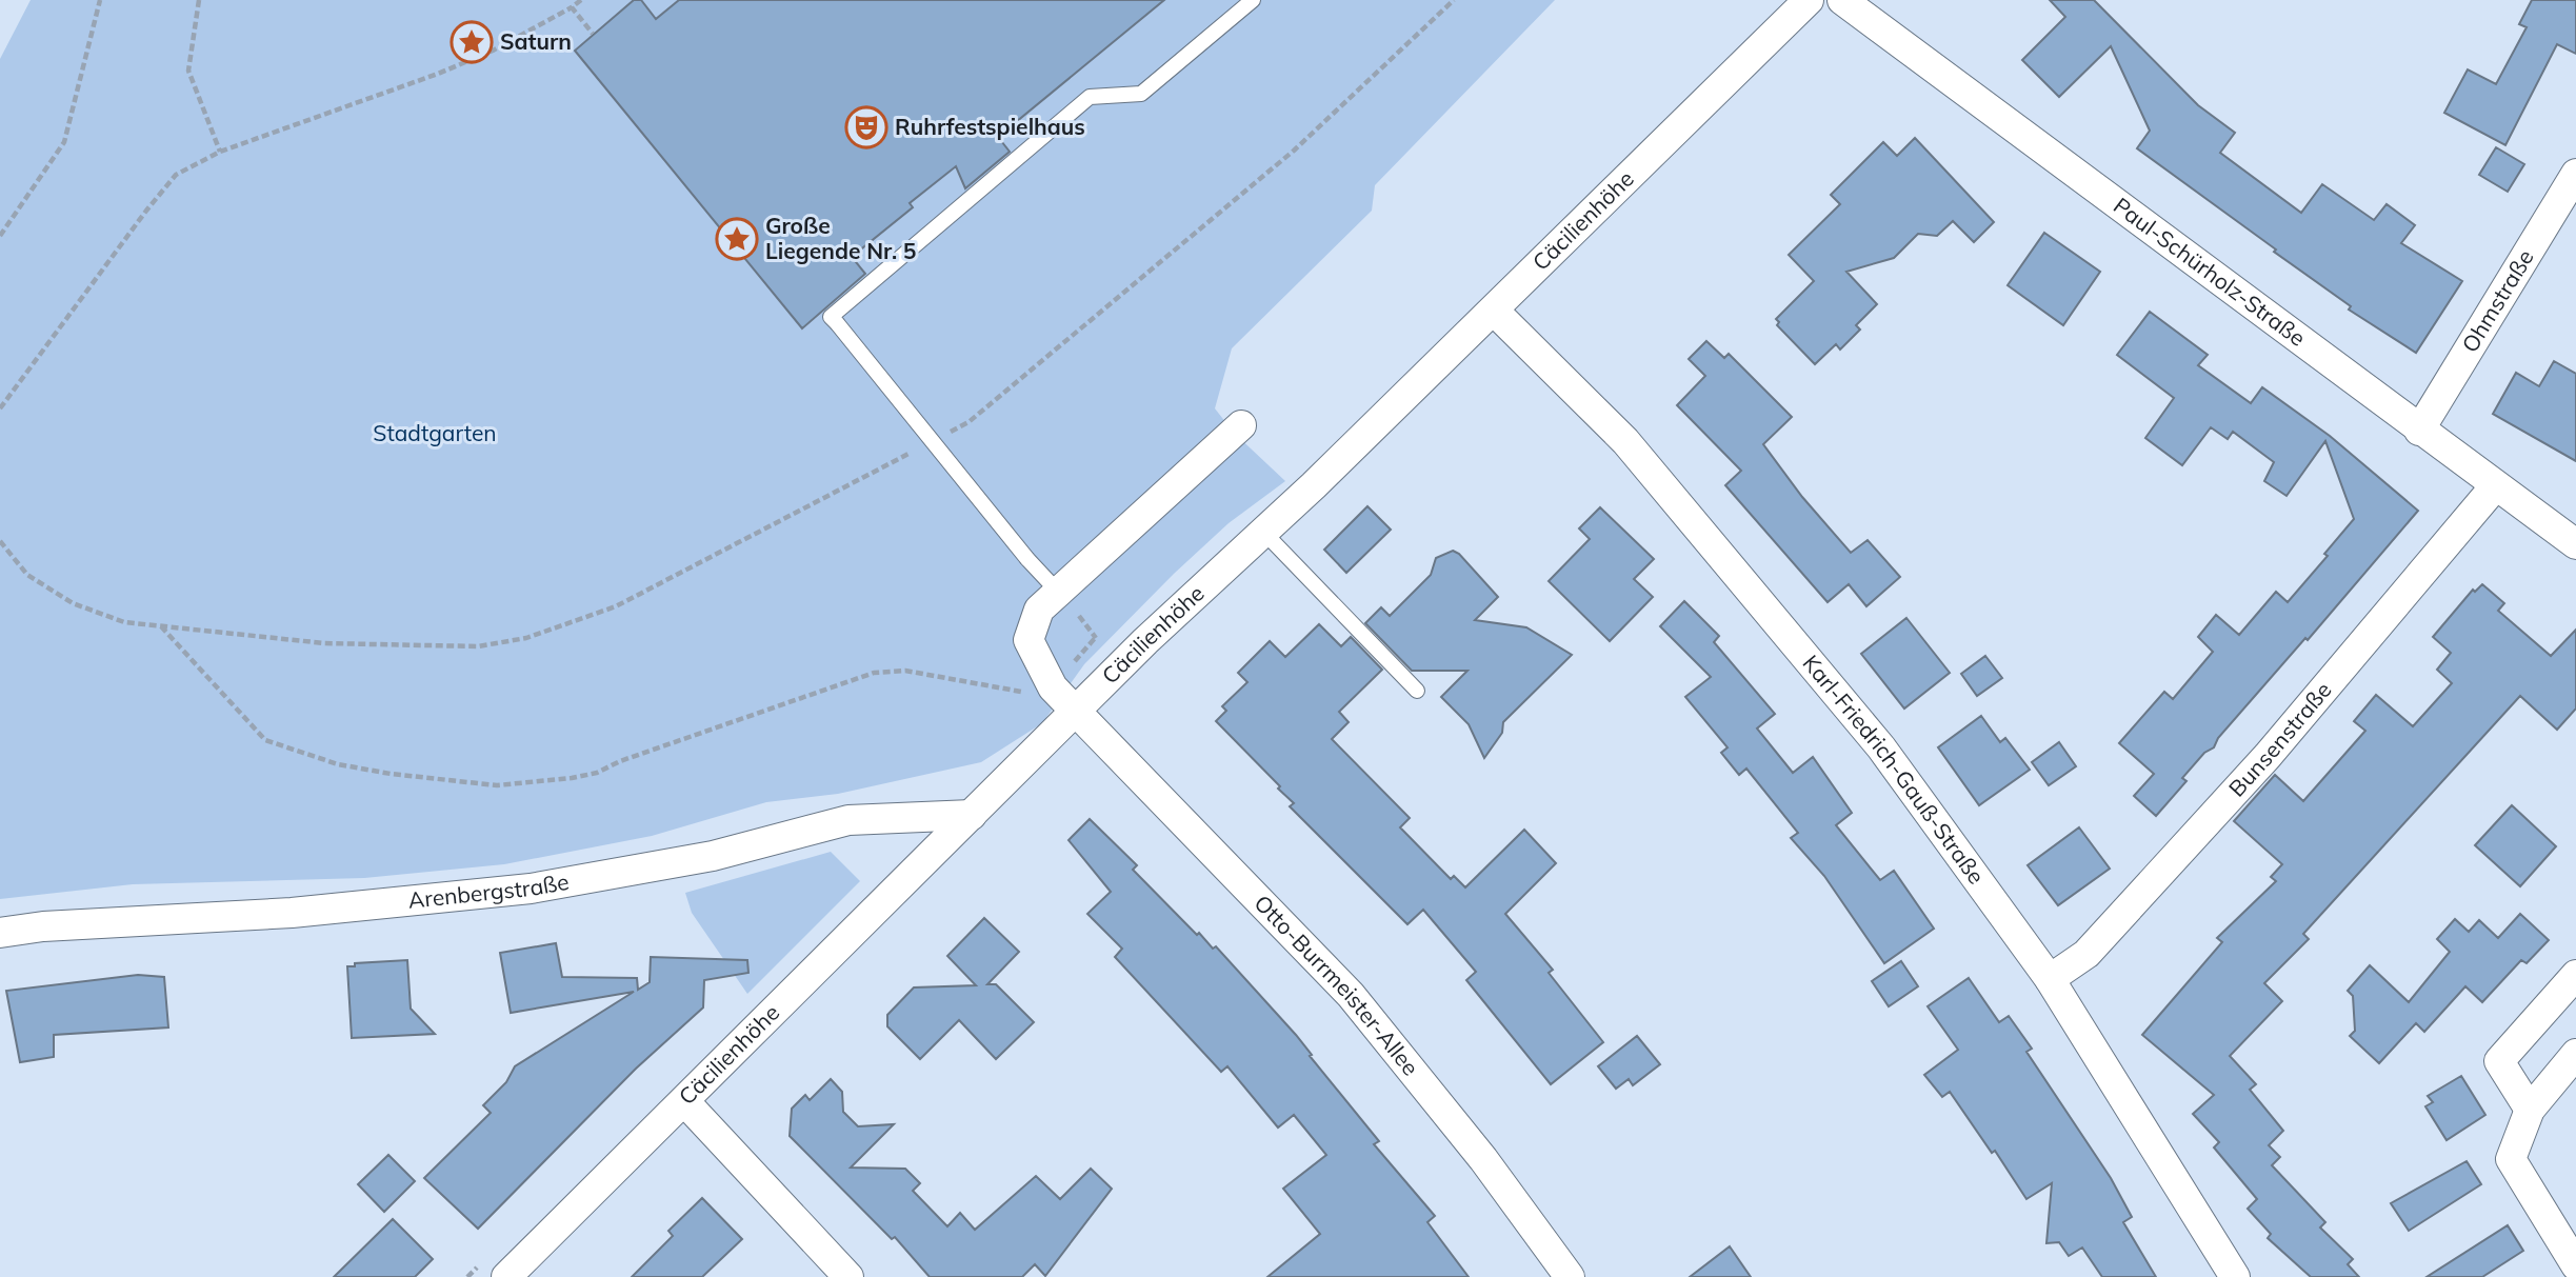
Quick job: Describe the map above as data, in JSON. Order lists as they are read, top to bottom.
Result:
{
  "streets": {
    "street": [
      "Cäcilienhöhe",
      "Paul-Schürholz-Straße",
      "Ohmstraße",
      "Bunsenstraße",
      "Karl-Friedrich-Gauß-Straße",
      "Arenbergstraße",
      "Otto-Burrmeister-Allee"
    ]
  },
  "crossings": [
    ["Cäcilienhöhe", "Karl-Friedrich-Gauß-Straße"],
    ["Cäcilienhöhe", "Arenbergstraße"],
    ["Cäcilienhöhe", "Otto-Burrmeister-Allee"],
    ["Paul-Schürholz-Straße", "Ohmstraße"],
    ["Paul-Schürholz-Straße", "Bunsenstraße"],
    ["Bunsenstraße", "Karl-Friedrich-Gauß-Straße"]
  ],
  "parks": ["Stadtgarten"],
  "places": {
    "place": ["Saturn", "Große Liegende Nr. 5"],
    "theatre": ["Ruhrfestspielhaus"]
  }
}
